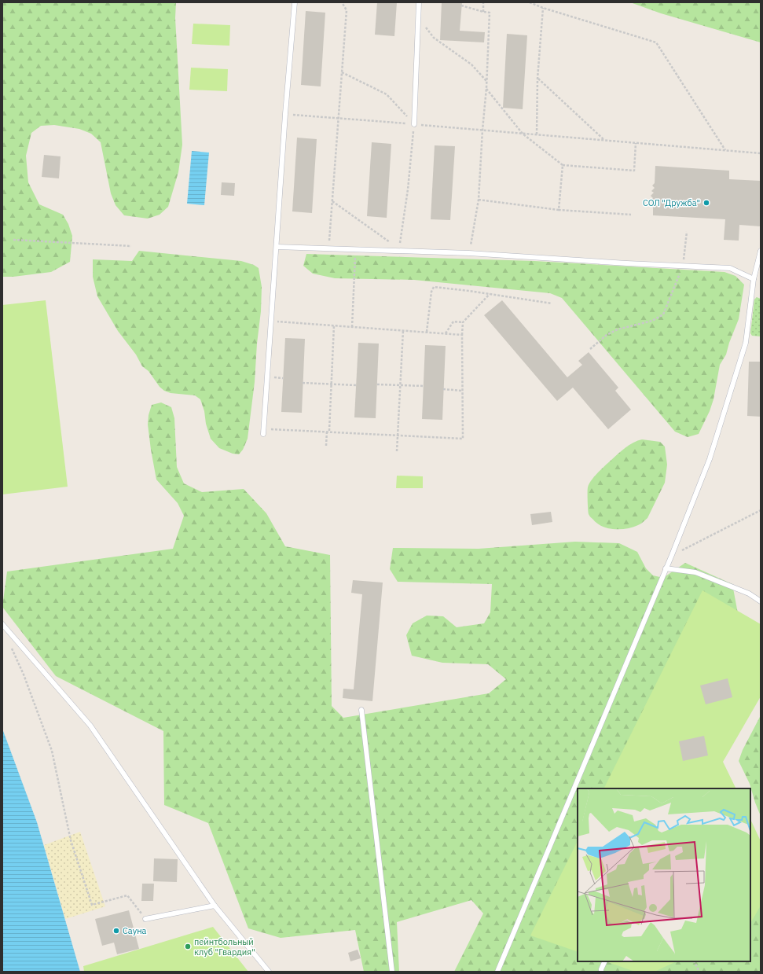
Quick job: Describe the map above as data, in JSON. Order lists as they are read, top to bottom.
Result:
{
  "places": ["СОЛ \"Дружба\"", "Сауна", "пейнтбольный клуб \"Гвардия\""]
}
